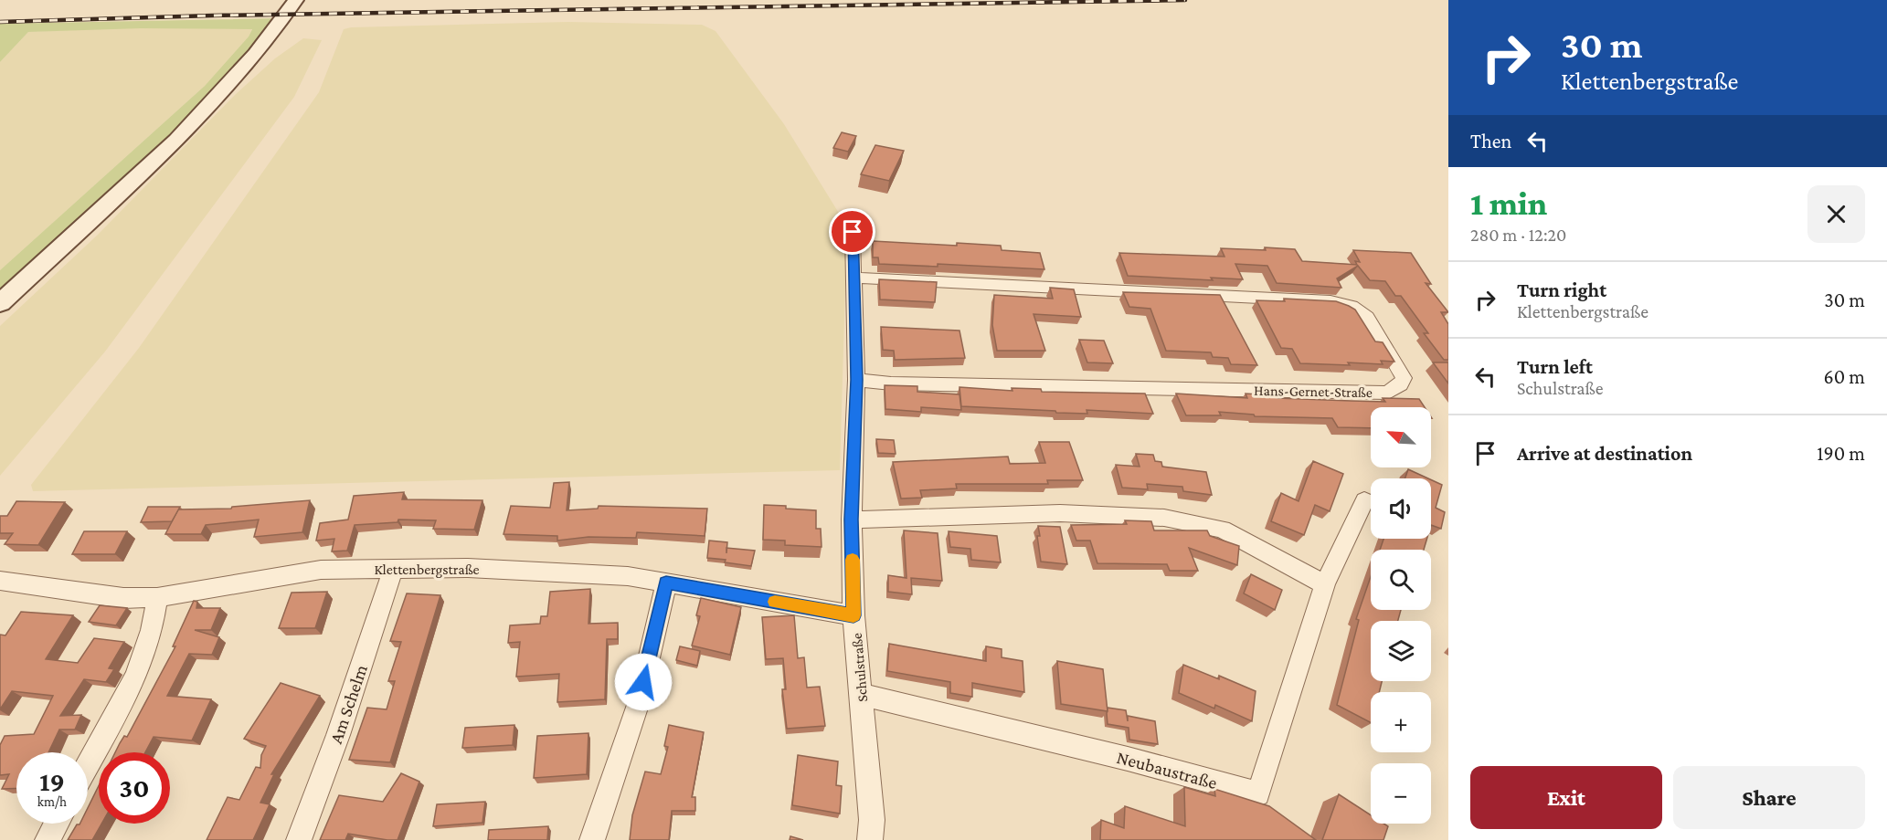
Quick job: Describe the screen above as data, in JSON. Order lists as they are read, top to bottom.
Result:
{
  "streets": {
    "street": [
      "Hans-Gernet-Straße",
      "Klettenbergstraße",
      "Schulstraße",
      "Am Schelm",
      "Neubaustraße"
    ]
  },
  "crossings": [
    ["Hans-Gernet-Straße", "Schulstraße"],
    ["Klettenbergstraße", "Schulstraße"],
    ["Klettenbergstraße", "Am Schelm"],
    ["Schulstraße", "Neubaustraße"]
  ],
  "north": "top left",
  "page": {
    "turn": ["30 m", "Klettenbergstraße"],
    "then": "Then",
    "heading": ["1 min", "280 m · 12:20"],
    "list": [
      {
        "name": "Turn right",
        "note": "Klettenbergstraße",
        "value": "30 m"
      },
      {
        "name": "Turn left",
        "note": "Schulstraße",
        "value": "60 m"
      },
      {
        "name": "Arrive at destination",
        "value": "190 m"
      }
    ],
    "map_buttons": ["+", "−"],
    "speed": "19 km/h",
    "limit": "30",
    "buttons": ["Exit", "Share"]
  }
}
